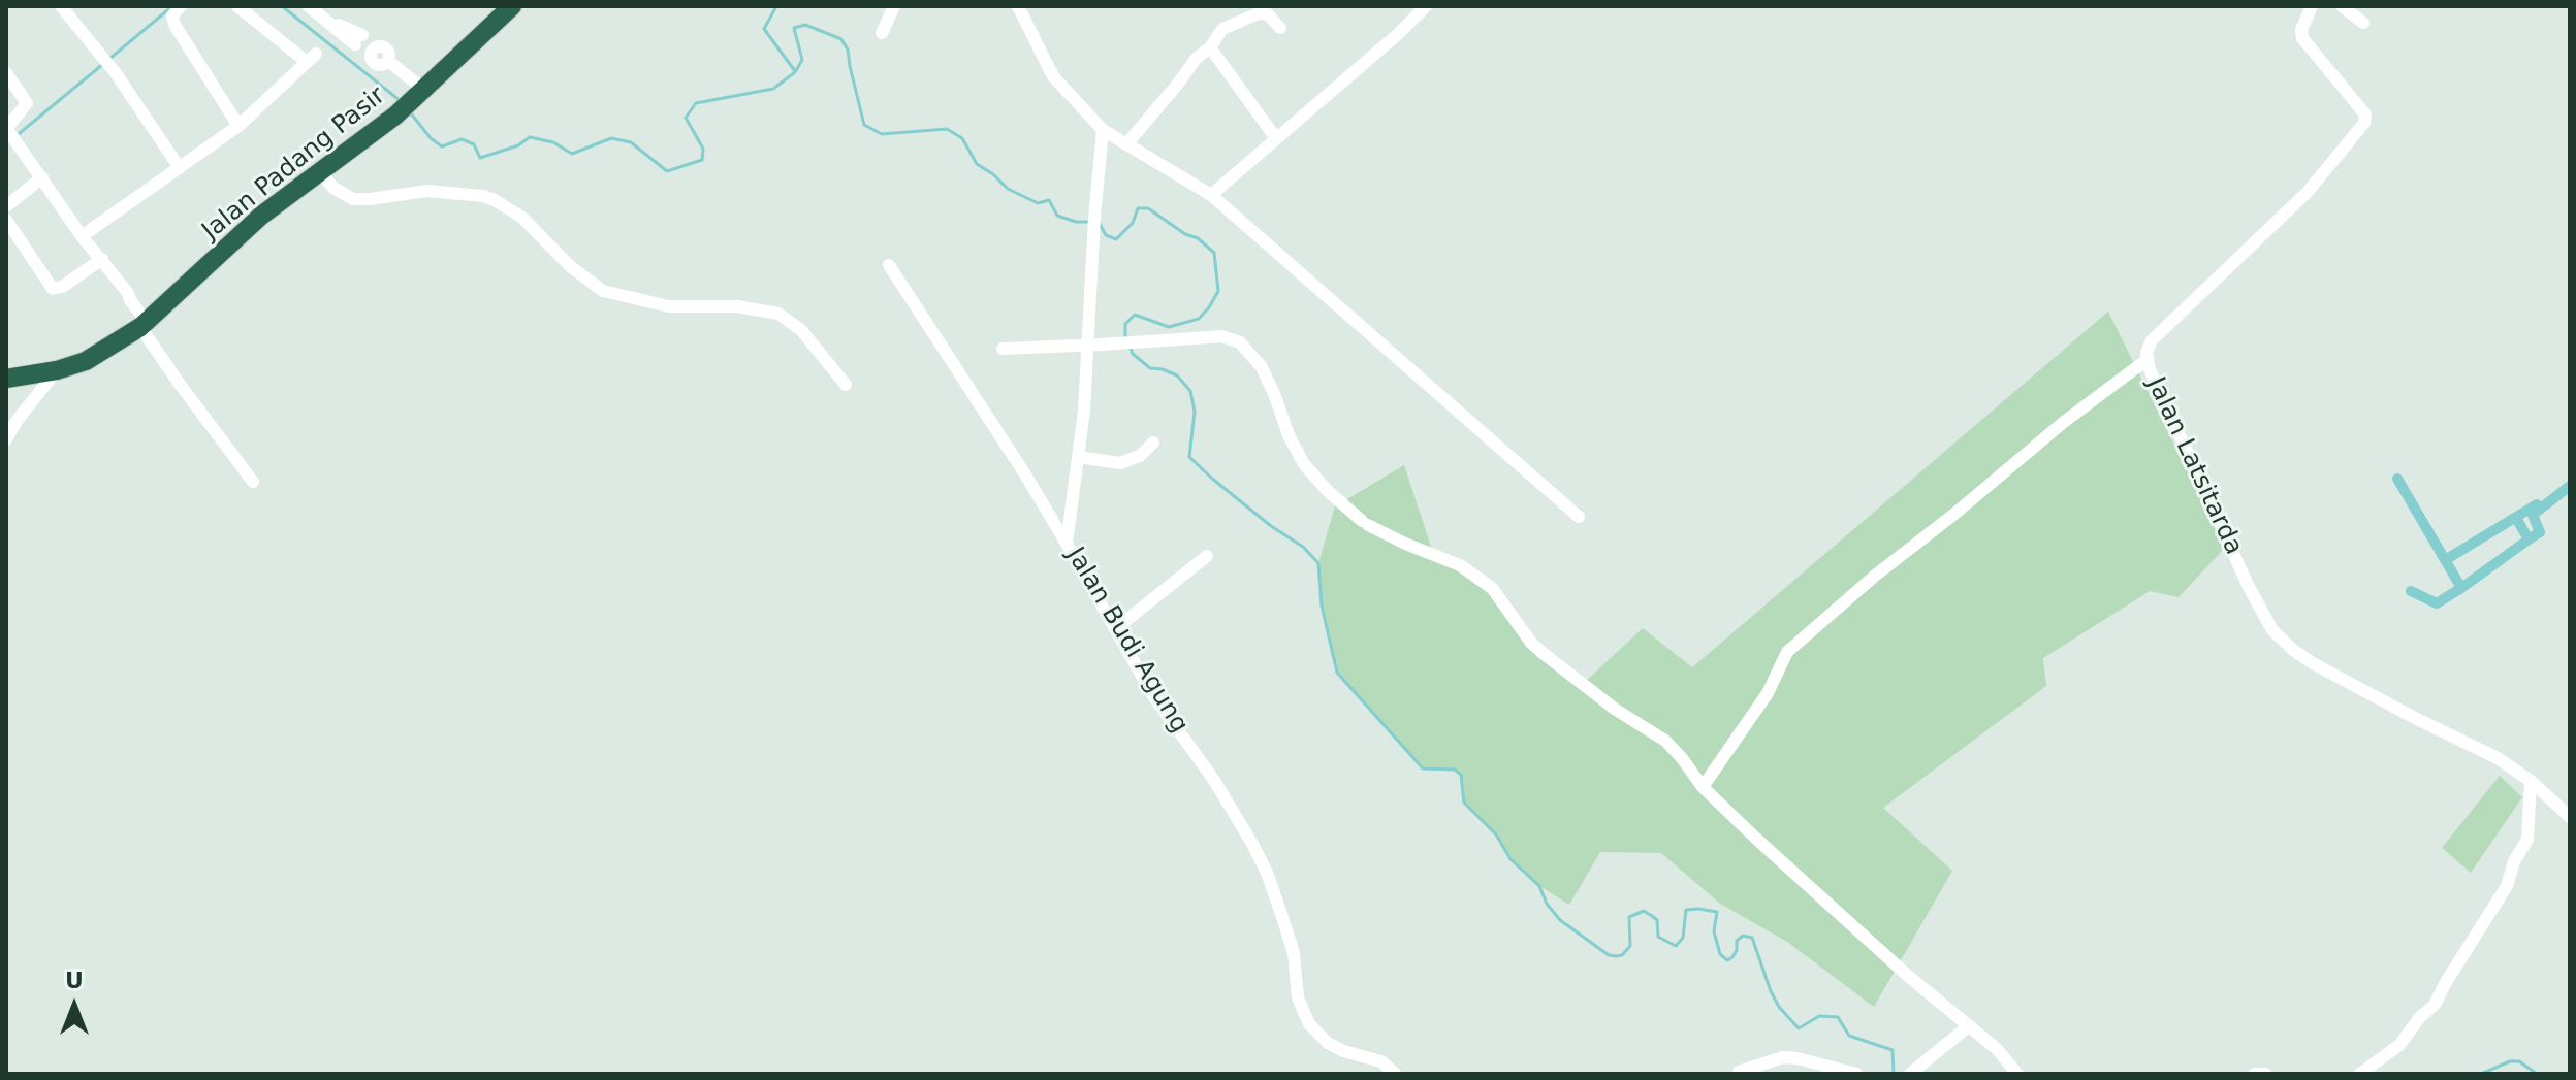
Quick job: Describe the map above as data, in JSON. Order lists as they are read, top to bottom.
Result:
{
  "streets": {
    "highway": ["Jalan Padang Pasir"],
    "street": ["Jalan Latsitarda", "Jalan Budi Agung"]
  },
  "north": "top"
}
